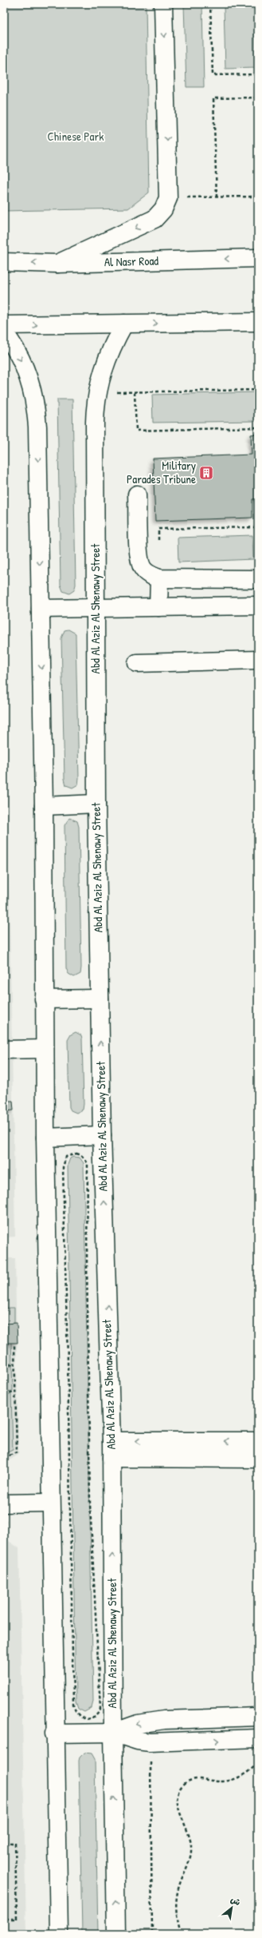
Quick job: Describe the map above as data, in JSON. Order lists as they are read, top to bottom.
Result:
{
  "streets": {
    "main road": ["Al Nasr Road", "Abd Al Aziz Al Shenawy Street"]
  },
  "parks": ["Chinese Park"],
  "places": {
    "building": ["Military Parades Tribune"]
  },
  "north": "top right"
}
